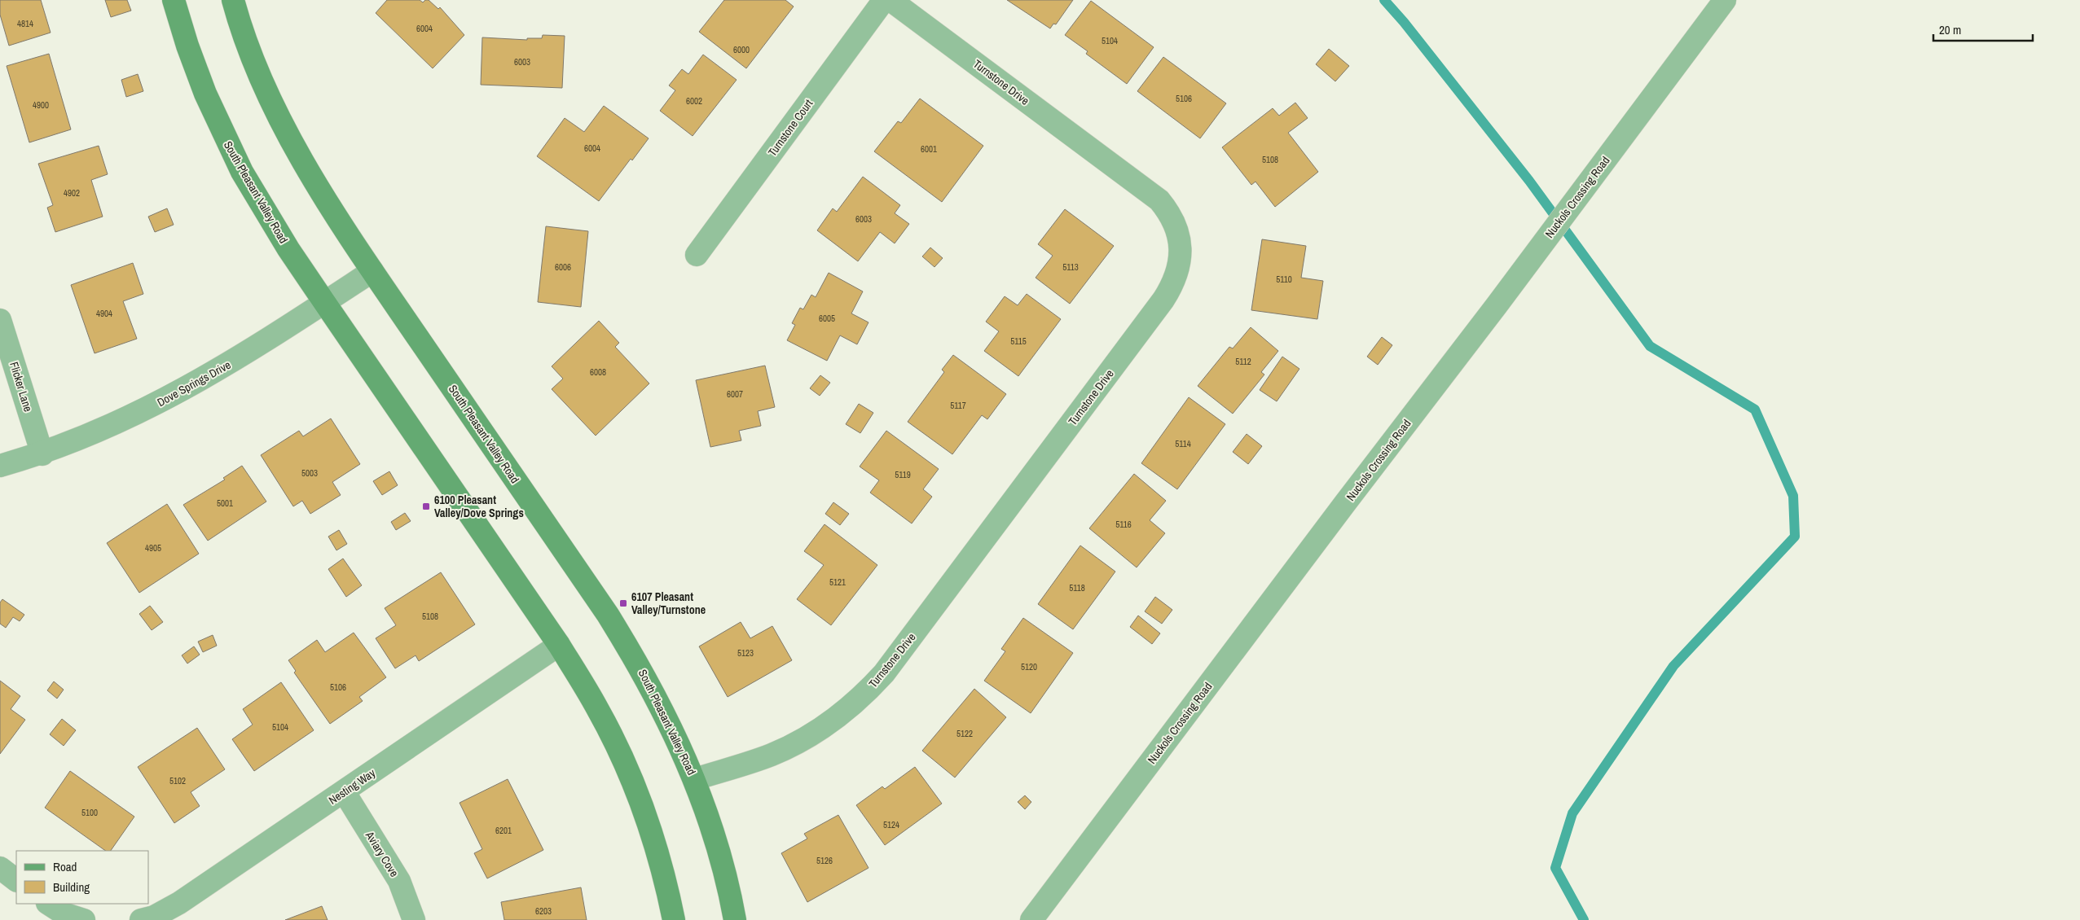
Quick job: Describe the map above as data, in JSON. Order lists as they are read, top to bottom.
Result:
{
  "streets": {
    "main road": ["South Pleasant Valley Road"],
    "street": [
      "Turnstone Drive",
      "Turnstone Court",
      "Nuckols Crossing Road",
      "Dove Springs Drive",
      "Flicker Lane",
      "Nesting Way",
      "Aviary Cove"
    ]
  },
  "crossings": [
    ["Turnstone Drive", "South Pleasant Valley Road"],
    ["South Pleasant Valley Road", "Dove Springs Drive"],
    ["South Pleasant Valley Road", "Nesting Way"],
    ["Dove Springs Drive", "Flicker Lane"],
    ["Nesting Way", "Aviary Cove"]
  ],
  "places": {
    "transit": ["6100 Pleasant Valley/Dove Springs", "6107 Pleasant Valley/Turnstone"]
  },
  "house_numbers": [
    "4814",
    "6004",
    "5104",
    "6000",
    "6003",
    "5106",
    "6002",
    "4900",
    "6004",
    "6001",
    "5108",
    "4902",
    "6003",
    "6006",
    "5113",
    "5110",
    "4904",
    "6005",
    "5115",
    "5112",
    "6008",
    "6007",
    "5117",
    "5114",
    "5003",
    "5119",
    "5001",
    "5116",
    "4905",
    "5121",
    "5118",
    "5108",
    "5123",
    "5120",
    "5106",
    "5104",
    "5122",
    "5102",
    "5100",
    "5124",
    "6201",
    "5126",
    "6203"
  ],
  "legend": ["Road", "Building"],
  "scale_bar": "20 m"
}
